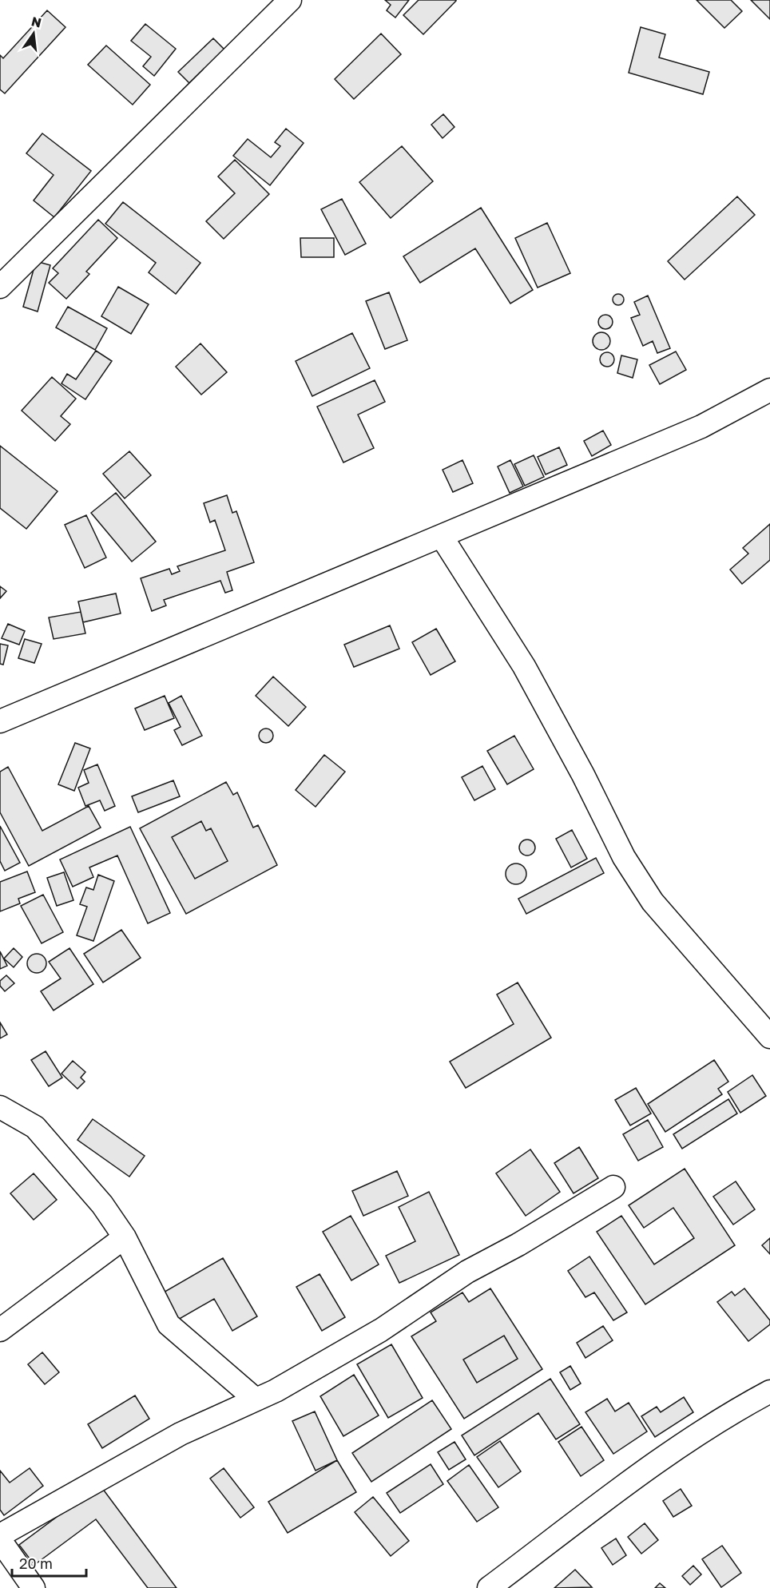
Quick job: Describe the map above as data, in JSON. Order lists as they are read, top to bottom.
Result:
{
  "scale_bar": "20 m",
  "north": "top"
}
